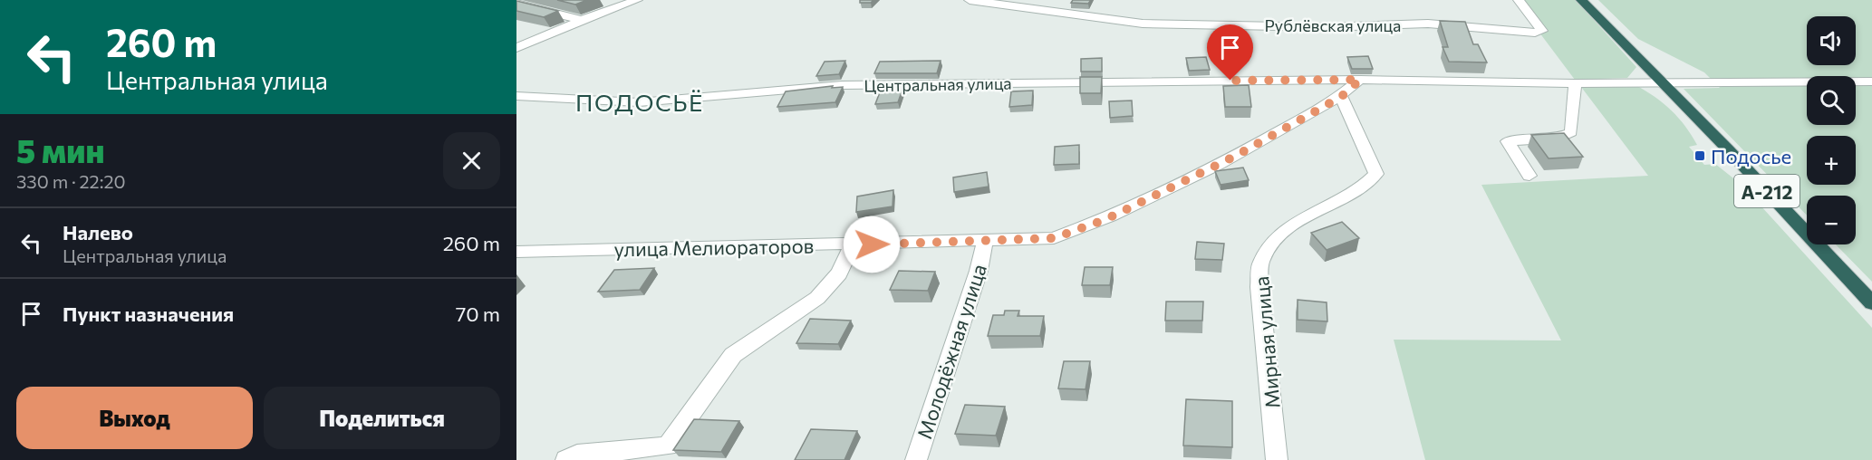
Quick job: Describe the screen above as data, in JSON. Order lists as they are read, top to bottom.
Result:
{
  "streets": {
    "highway": ["А-212"],
    "street": [
      "Рублёвская улица",
      "Центральная улица",
      "улица Мелиораторов",
      "Мирная улица",
      "Молодёжная улица"
    ]
  },
  "crossings": [
    ["Центральная улица", "А-212"],
    ["Центральная улица", "улица Мелиораторов"],
    ["улица Мелиораторов", "Мирная улица"],
    ["улица Мелиораторов", "Молодёжная улица"]
  ],
  "districts": ["ПОДОСЬЁ"],
  "places": {
    "transit": ["Подосье"]
  },
  "page": {
    "turn": ["260 m", "Центральная улица"],
    "map_buttons": ["+", "−"],
    "heading": ["5 мин", "330 m · 22:20"],
    "list": [
      {
        "name": "Налево",
        "note": "Центральная улица",
        "value": "260 m"
      },
      {
        "name": "Пункт назначения",
        "value": "70 m"
      }
    ],
    "buttons": ["Выход", "Поделиться"]
  }
}
